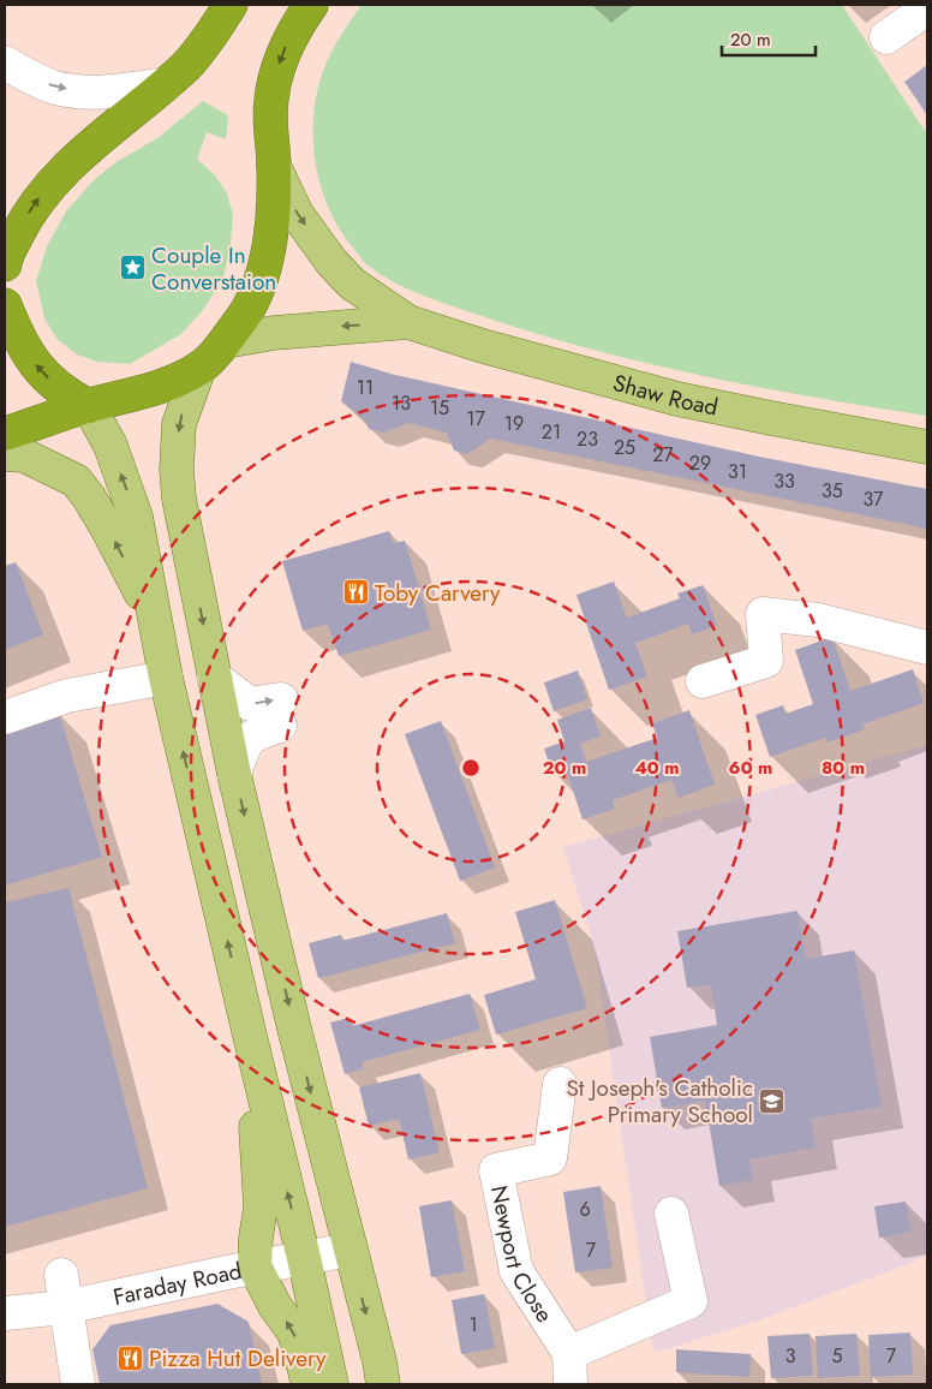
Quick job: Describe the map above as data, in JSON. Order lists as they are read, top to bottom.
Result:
{
  "streets": {
    "main road": ["Shaw Road"],
    "street": ["Newport Close", "Faraday Road"]
  },
  "places": {
    "place": ["Couple In Converstaion"],
    "restaurant": ["Toby Carvery", "Pizza Hut Delivery"],
    "school or university": ["St Joseph's Catholic Primary School"]
  },
  "house_numbers": [
    "11",
    "13",
    "15",
    "17",
    "19",
    "21",
    "23",
    "25",
    "27",
    "29",
    "31",
    "33",
    "35",
    "37",
    "6",
    "7",
    "1",
    "3",
    "5",
    "7"
  ],
  "scale_bar": "20 m",
  "rings": [
    "20 m",
    "40 m",
    "60 m",
    "80 m"
  ]
}
